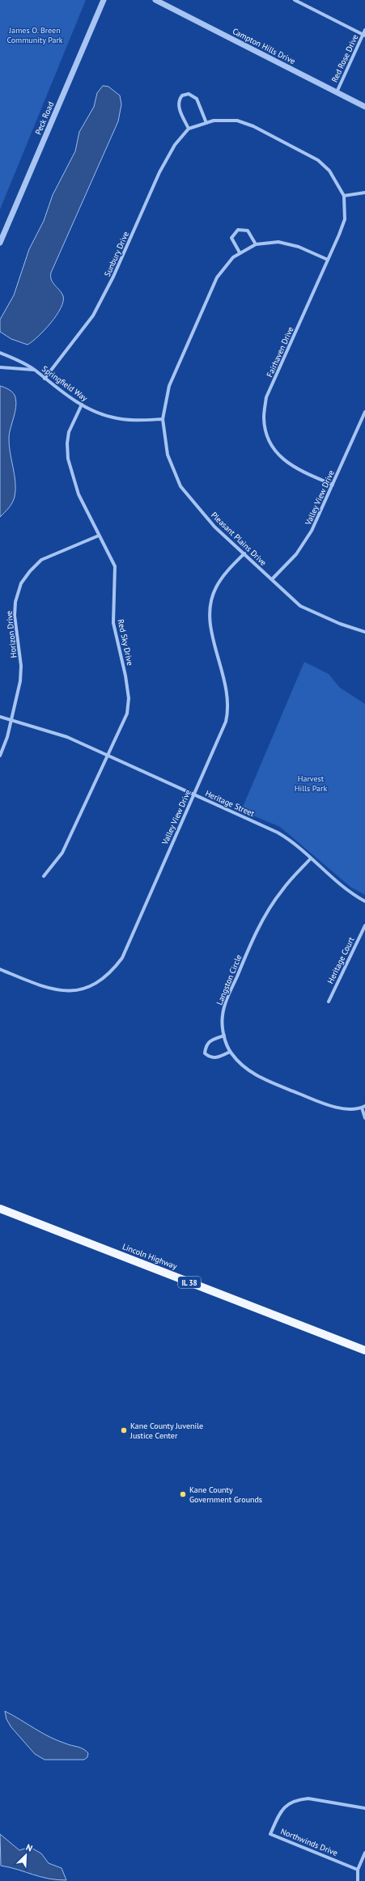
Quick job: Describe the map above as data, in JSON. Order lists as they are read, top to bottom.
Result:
{
  "streets": {
    "main road": ["Lincoln Highway", "IL 38"],
    "street": [
      "Campton Hills Drive",
      "Red Rose Drive",
      "Peck Road",
      "Sunbury Drive",
      "Fairhaven Drive",
      "Springfield Way",
      "Valley View Drive",
      "Pleasant Plains Drive",
      "Horizon Drive",
      "Red Sky Drive",
      "Heritage Street",
      "Heritage Court",
      "Langston Circle",
      "Northwinds Drive"
    ]
  },
  "crossings": [
    ["Campton Hills Drive", "Red Rose Drive"],
    ["Sunbury Drive", "Springfield Way"],
    ["Fairhaven Drive", "Valley View Drive"],
    ["Fairhaven Drive", "Pleasant Plains Drive"],
    ["Springfield Way", "Pleasant Plains Drive"],
    ["Springfield Way", "Red Sky Drive"],
    ["Valley View Drive", "Pleasant Plains Drive"],
    ["Valley View Drive", "Heritage Street"],
    ["Horizon Drive", "Red Sky Drive"],
    ["Horizon Drive", "Heritage Street"],
    ["Red Sky Drive", "Heritage Street"],
    ["Heritage Street", "Langston Circle"]
  ],
  "parks": ["James O. Breen Community Park", "Harvest Hills Park"],
  "places": ["Kane County Juvenile Justice Center", "Kane County Government Grounds"],
  "north": "top right"
}
